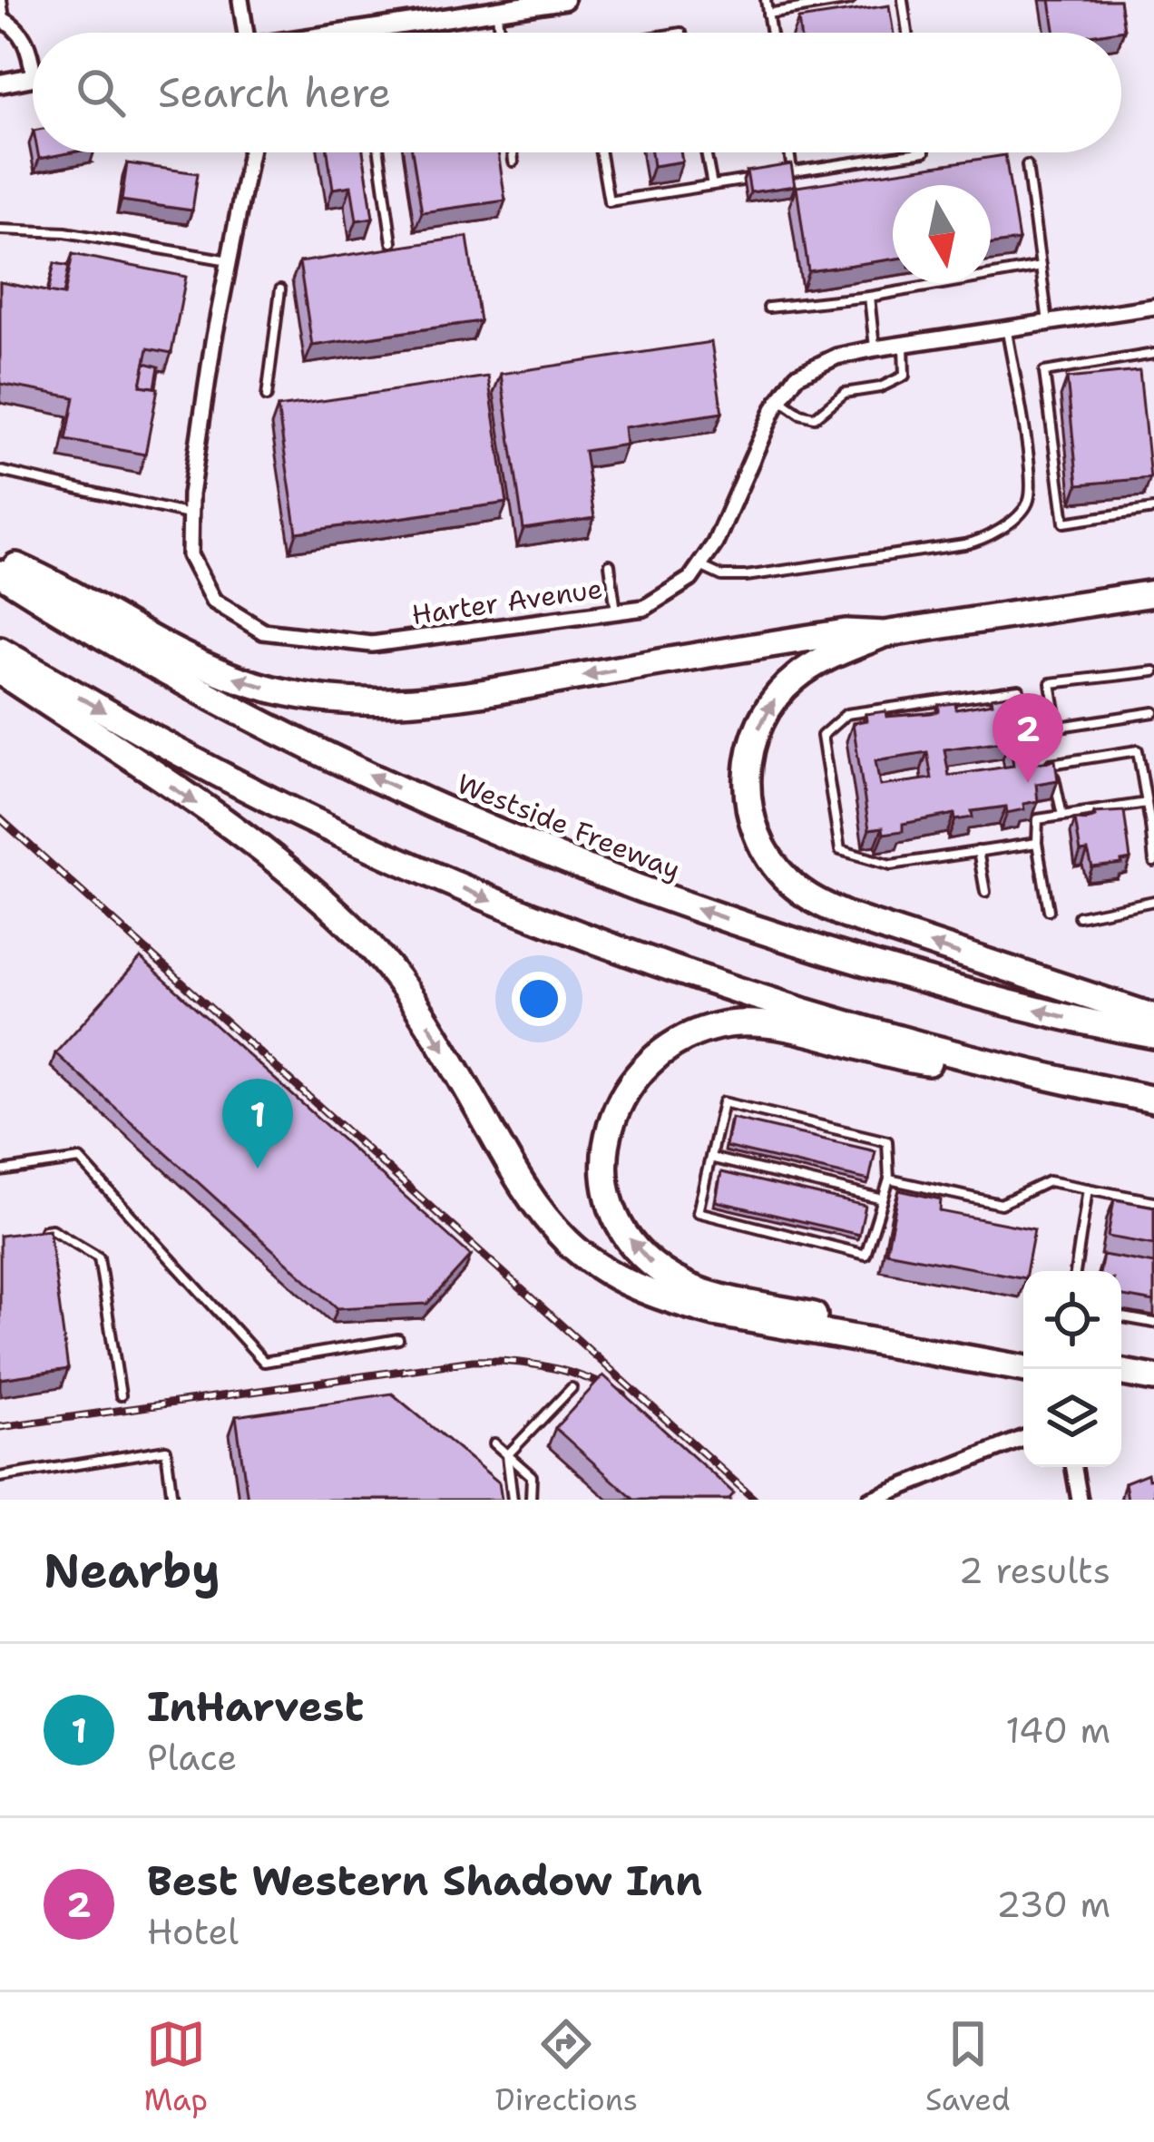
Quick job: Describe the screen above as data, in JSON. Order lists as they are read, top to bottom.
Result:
{
  "streets": {
    "highway": ["Westside Freeway"],
    "street": ["Harter Avenue"]
  },
  "north": "bottom",
  "page": {
    "search": "Search here",
    "pins": ["2", "1"],
    "heading": ["Nearby", "2 results"],
    "list": [
      {
        "mark": "1",
        "name": "InHarvest",
        "note": "Place",
        "value": "140 m"
      },
      {
        "mark": "2",
        "name": "Best Western Shadow Inn",
        "note": "Hotel",
        "value": "230 m"
      }
    ],
    "nav": ["Map", "Directions", "Saved"]
  }
}
